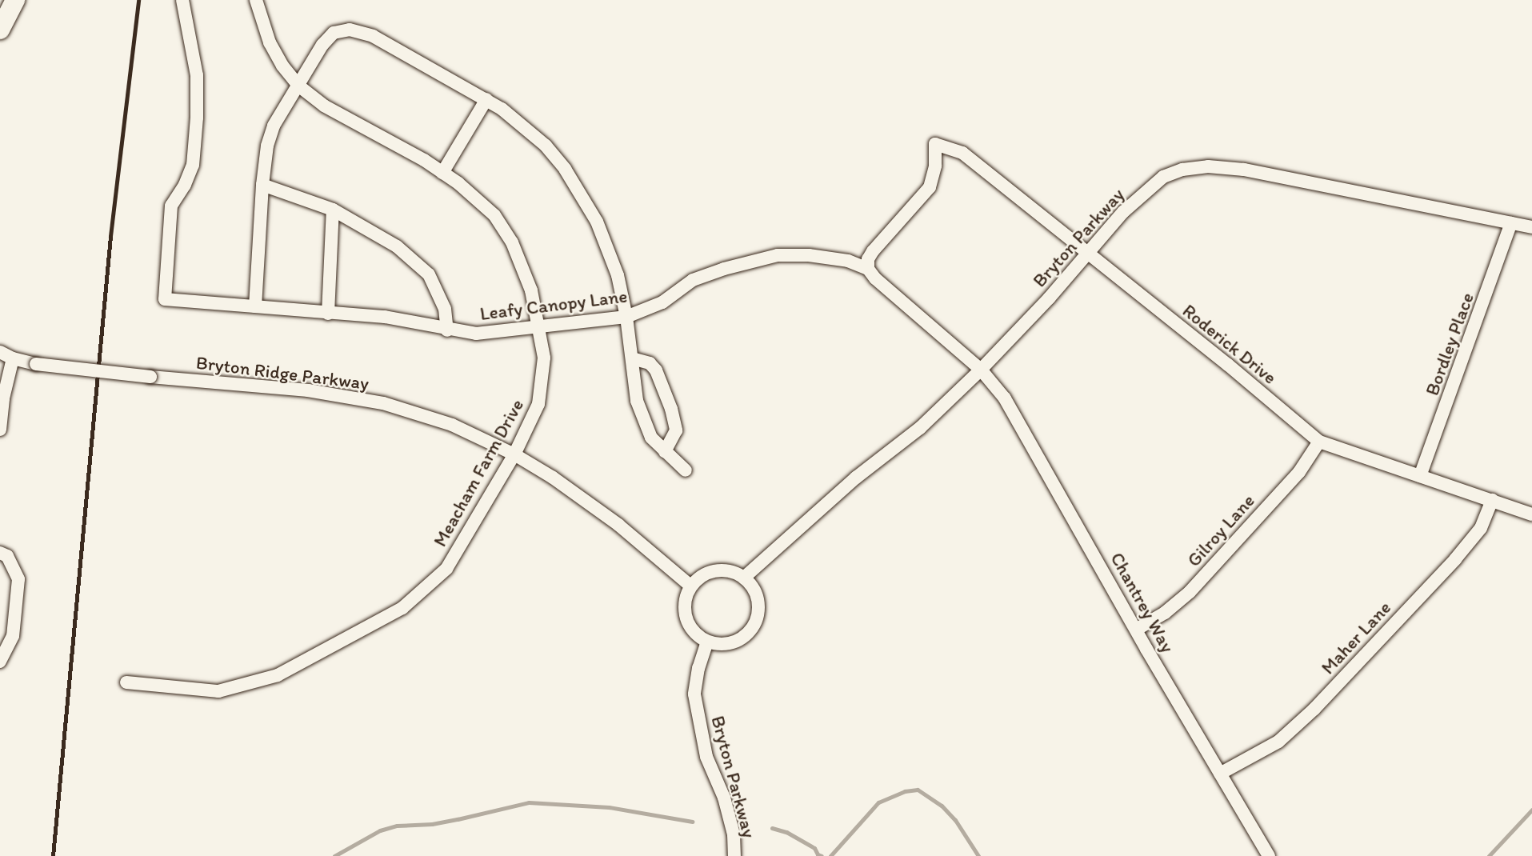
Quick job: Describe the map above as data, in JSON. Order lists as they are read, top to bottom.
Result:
{
  "streets": {
    "street": [
      "Bryton Parkway",
      "Leafy Canopy Lane",
      "Roderick Drive",
      "Bordley Place",
      "Bryton Ridge Parkway",
      "Meacham Farm Drive",
      "Gilroy Lane",
      "Chantrey Way",
      "Maher Lane"
    ]
  },
  "crossings": [
    ["Bryton Parkway", "Roderick Drive"],
    ["Bryton Parkway", "Bordley Place"],
    ["Bryton Parkway", "Bryton Ridge Parkway"],
    ["Bryton Parkway", "Chantrey Way"],
    ["Leafy Canopy Lane", "Roderick Drive"],
    ["Leafy Canopy Lane", "Meacham Farm Drive"],
    ["Leafy Canopy Lane", "Chantrey Way"],
    ["Roderick Drive", "Bordley Place"],
    ["Roderick Drive", "Gilroy Lane"],
    ["Roderick Drive", "Chantrey Way"],
    ["Roderick Drive", "Maher Lane"],
    ["Bryton Ridge Parkway", "Meacham Farm Drive"],
    ["Gilroy Lane", "Chantrey Way"],
    ["Chantrey Way", "Maher Lane"]
  ]
}
